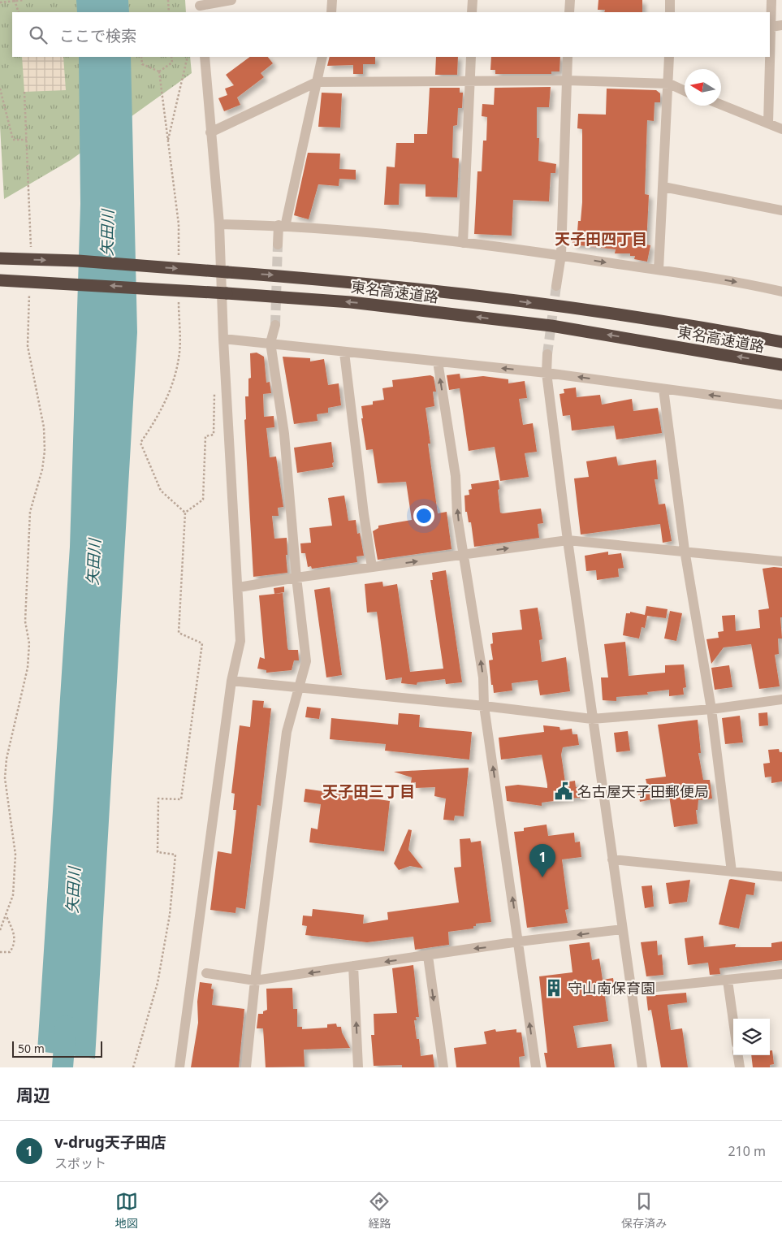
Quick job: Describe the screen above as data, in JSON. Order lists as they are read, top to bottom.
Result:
{
  "streets": {
    "highway": ["東名高速道路"]
  },
  "districts": ["天子田四丁目", "天子田三丁目"],
  "water": ["矢田川"],
  "places": {
    "public building": ["名古屋天子田郵便局"],
    "building": ["守山南保育園"]
  },
  "scale_bar": "50 m",
  "north": "left",
  "page": {
    "search": "ここで検索",
    "pins": "1",
    "scale": "50 m",
    "heading": "周辺",
    "list": [
      {
        "mark": "1",
        "name": "v-drug天子田店",
        "note": "スポット",
        "value": "210 m"
      }
    ],
    "nav": ["地図", "経路", "保存済み"]
  }
}
